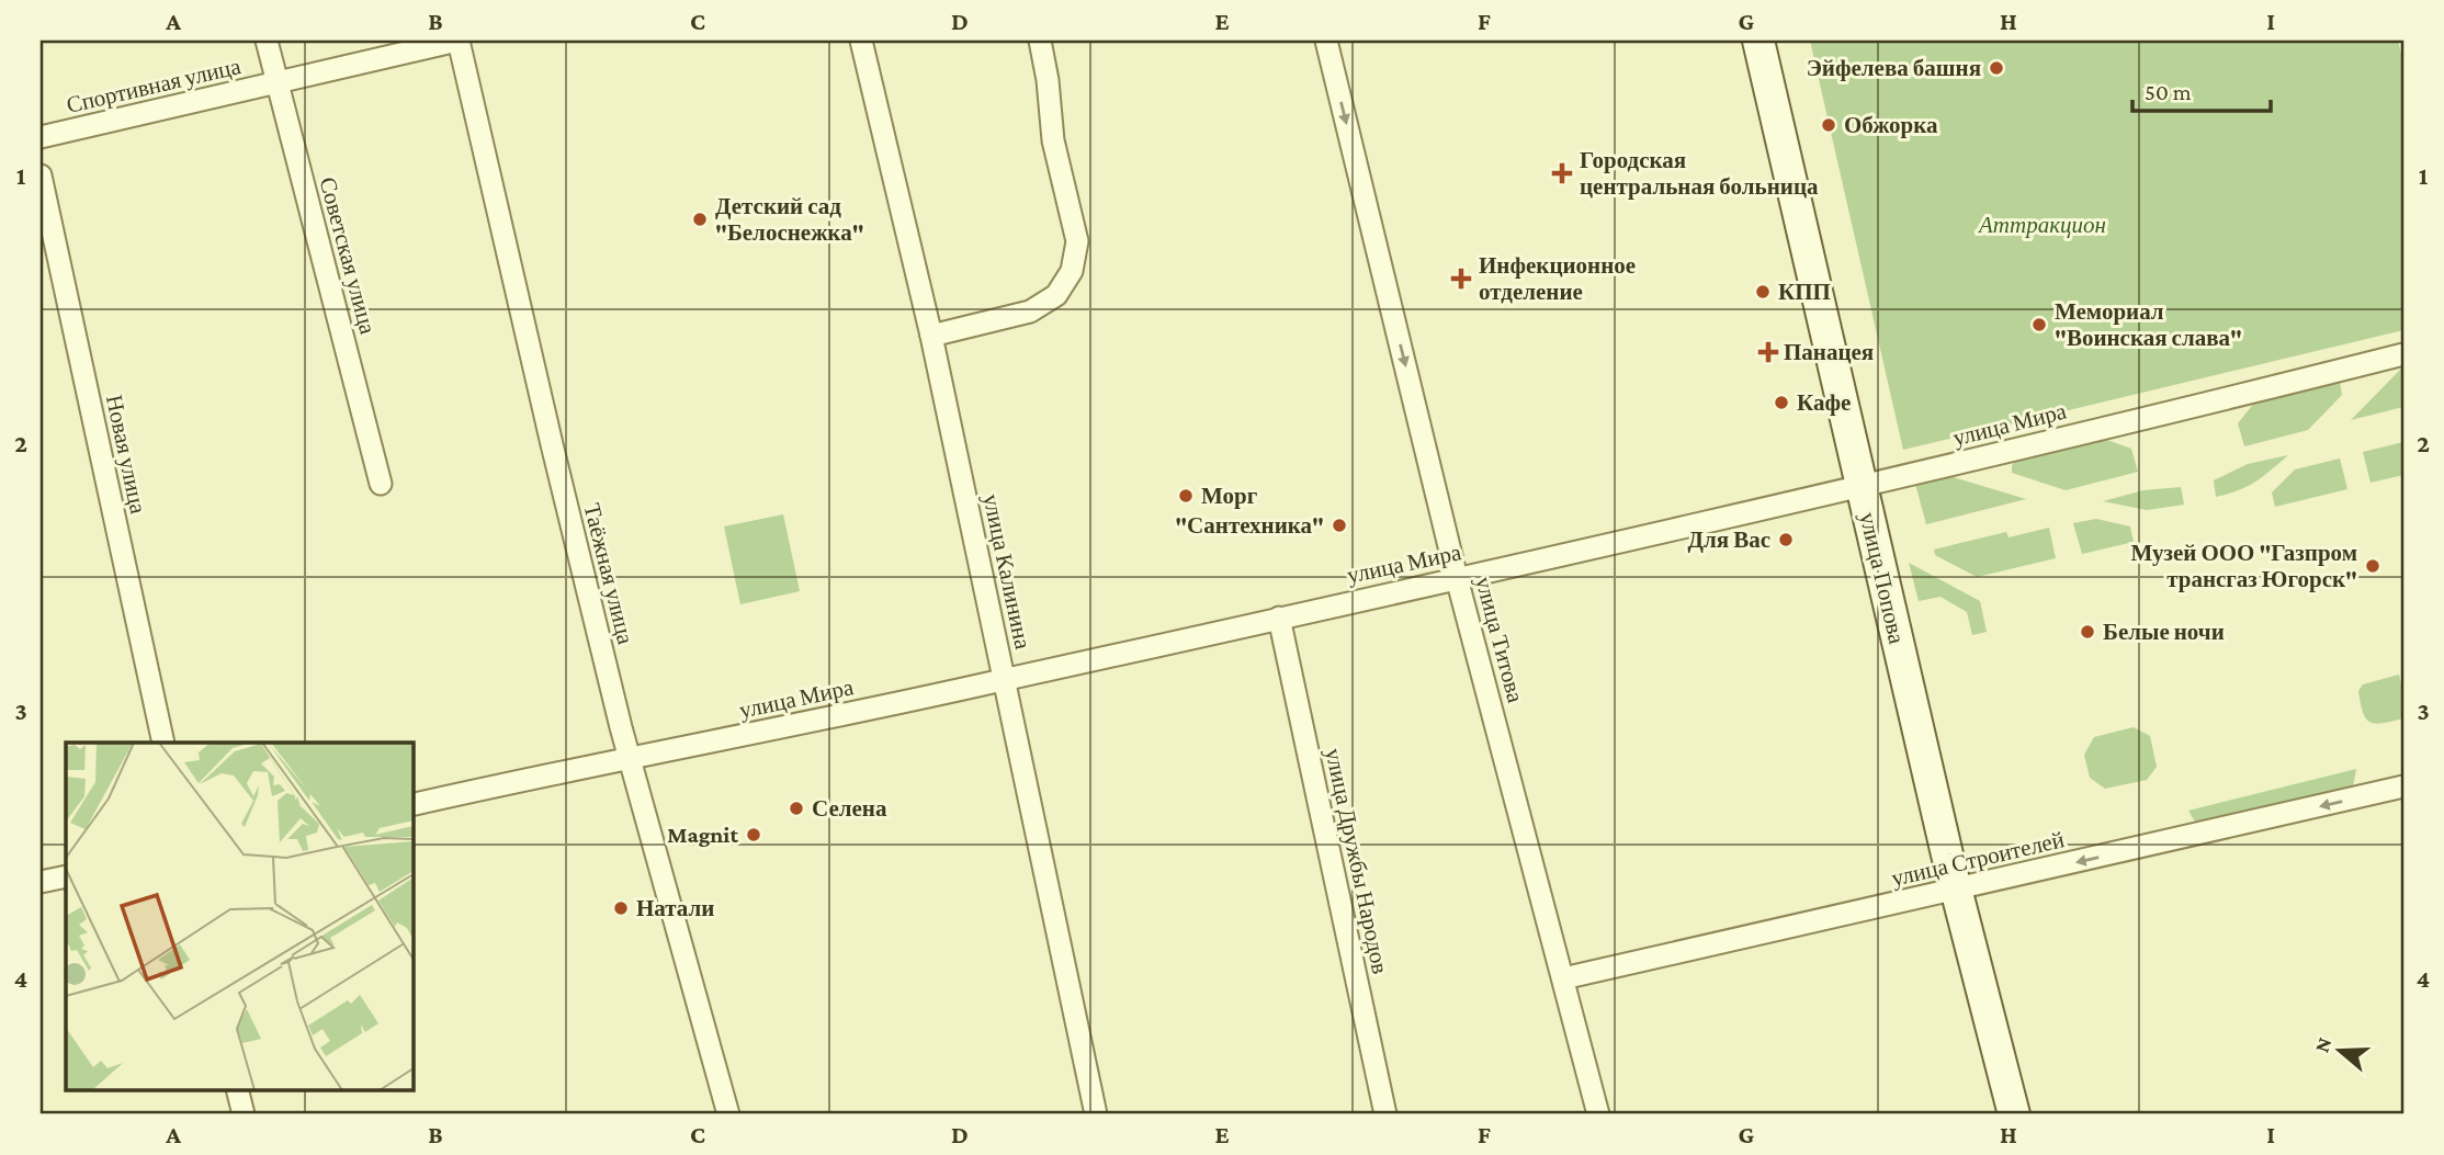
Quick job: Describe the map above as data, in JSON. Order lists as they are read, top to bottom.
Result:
{
  "streets": {
    "street": [
      "Спортивная улица",
      "Советская улица",
      "улица Мира",
      "Новая улица",
      "улица Калинина",
      "Таёжная улица",
      "улица Попова",
      "улица Титова",
      "улица Строителей",
      "улица Дружбы Народов"
    ]
  },
  "crossings": [
    ["Спортивная улица", "Советская улица"],
    ["Спортивная улица", "Таёжная улица"],
    ["улица Мира", "улица Калинина"],
    ["улица Мира", "Таёжная улица"],
    ["улица Мира", "улица Попова"],
    ["улица Мира", "улица Титова"],
    ["улица Мира", "улица Дружбы Народов"],
    ["улица Попова", "улица Строителей"],
    ["улица Титова", "улица Строителей"]
  ],
  "one_way": ["улица Титова", "улица Строителей"],
  "parks": ["Аттракцион"],
  "places": {
    "other": [
      "Эйфелева башня",
      "Обжорка",
      "Детский сад \"Белоснежка\"",
      "КПП",
      "Мемориал \"Воинская слава\"",
      "Кафе",
      "Морг",
      "\"Сантехника\"",
      "Для Вас",
      "Музей ООО \"Газпром трансгаз Югорск\"",
      "Белые ночи",
      "Селена",
      "Magnit",
      "Натали"
    ],
    "health": ["Городская центральная больница", "Инфекционное отделение", "Панацея"]
  },
  "scale_bar": "50 m",
  "north": "left",
  "grid": {
    "columns": [
      "A",
      "B",
      "C",
      "D",
      "E",
      "F",
      "G",
      "H",
      "I"
    ],
    "rows": [
      "1",
      "2",
      "3",
      "4"
    ]
  }
}
